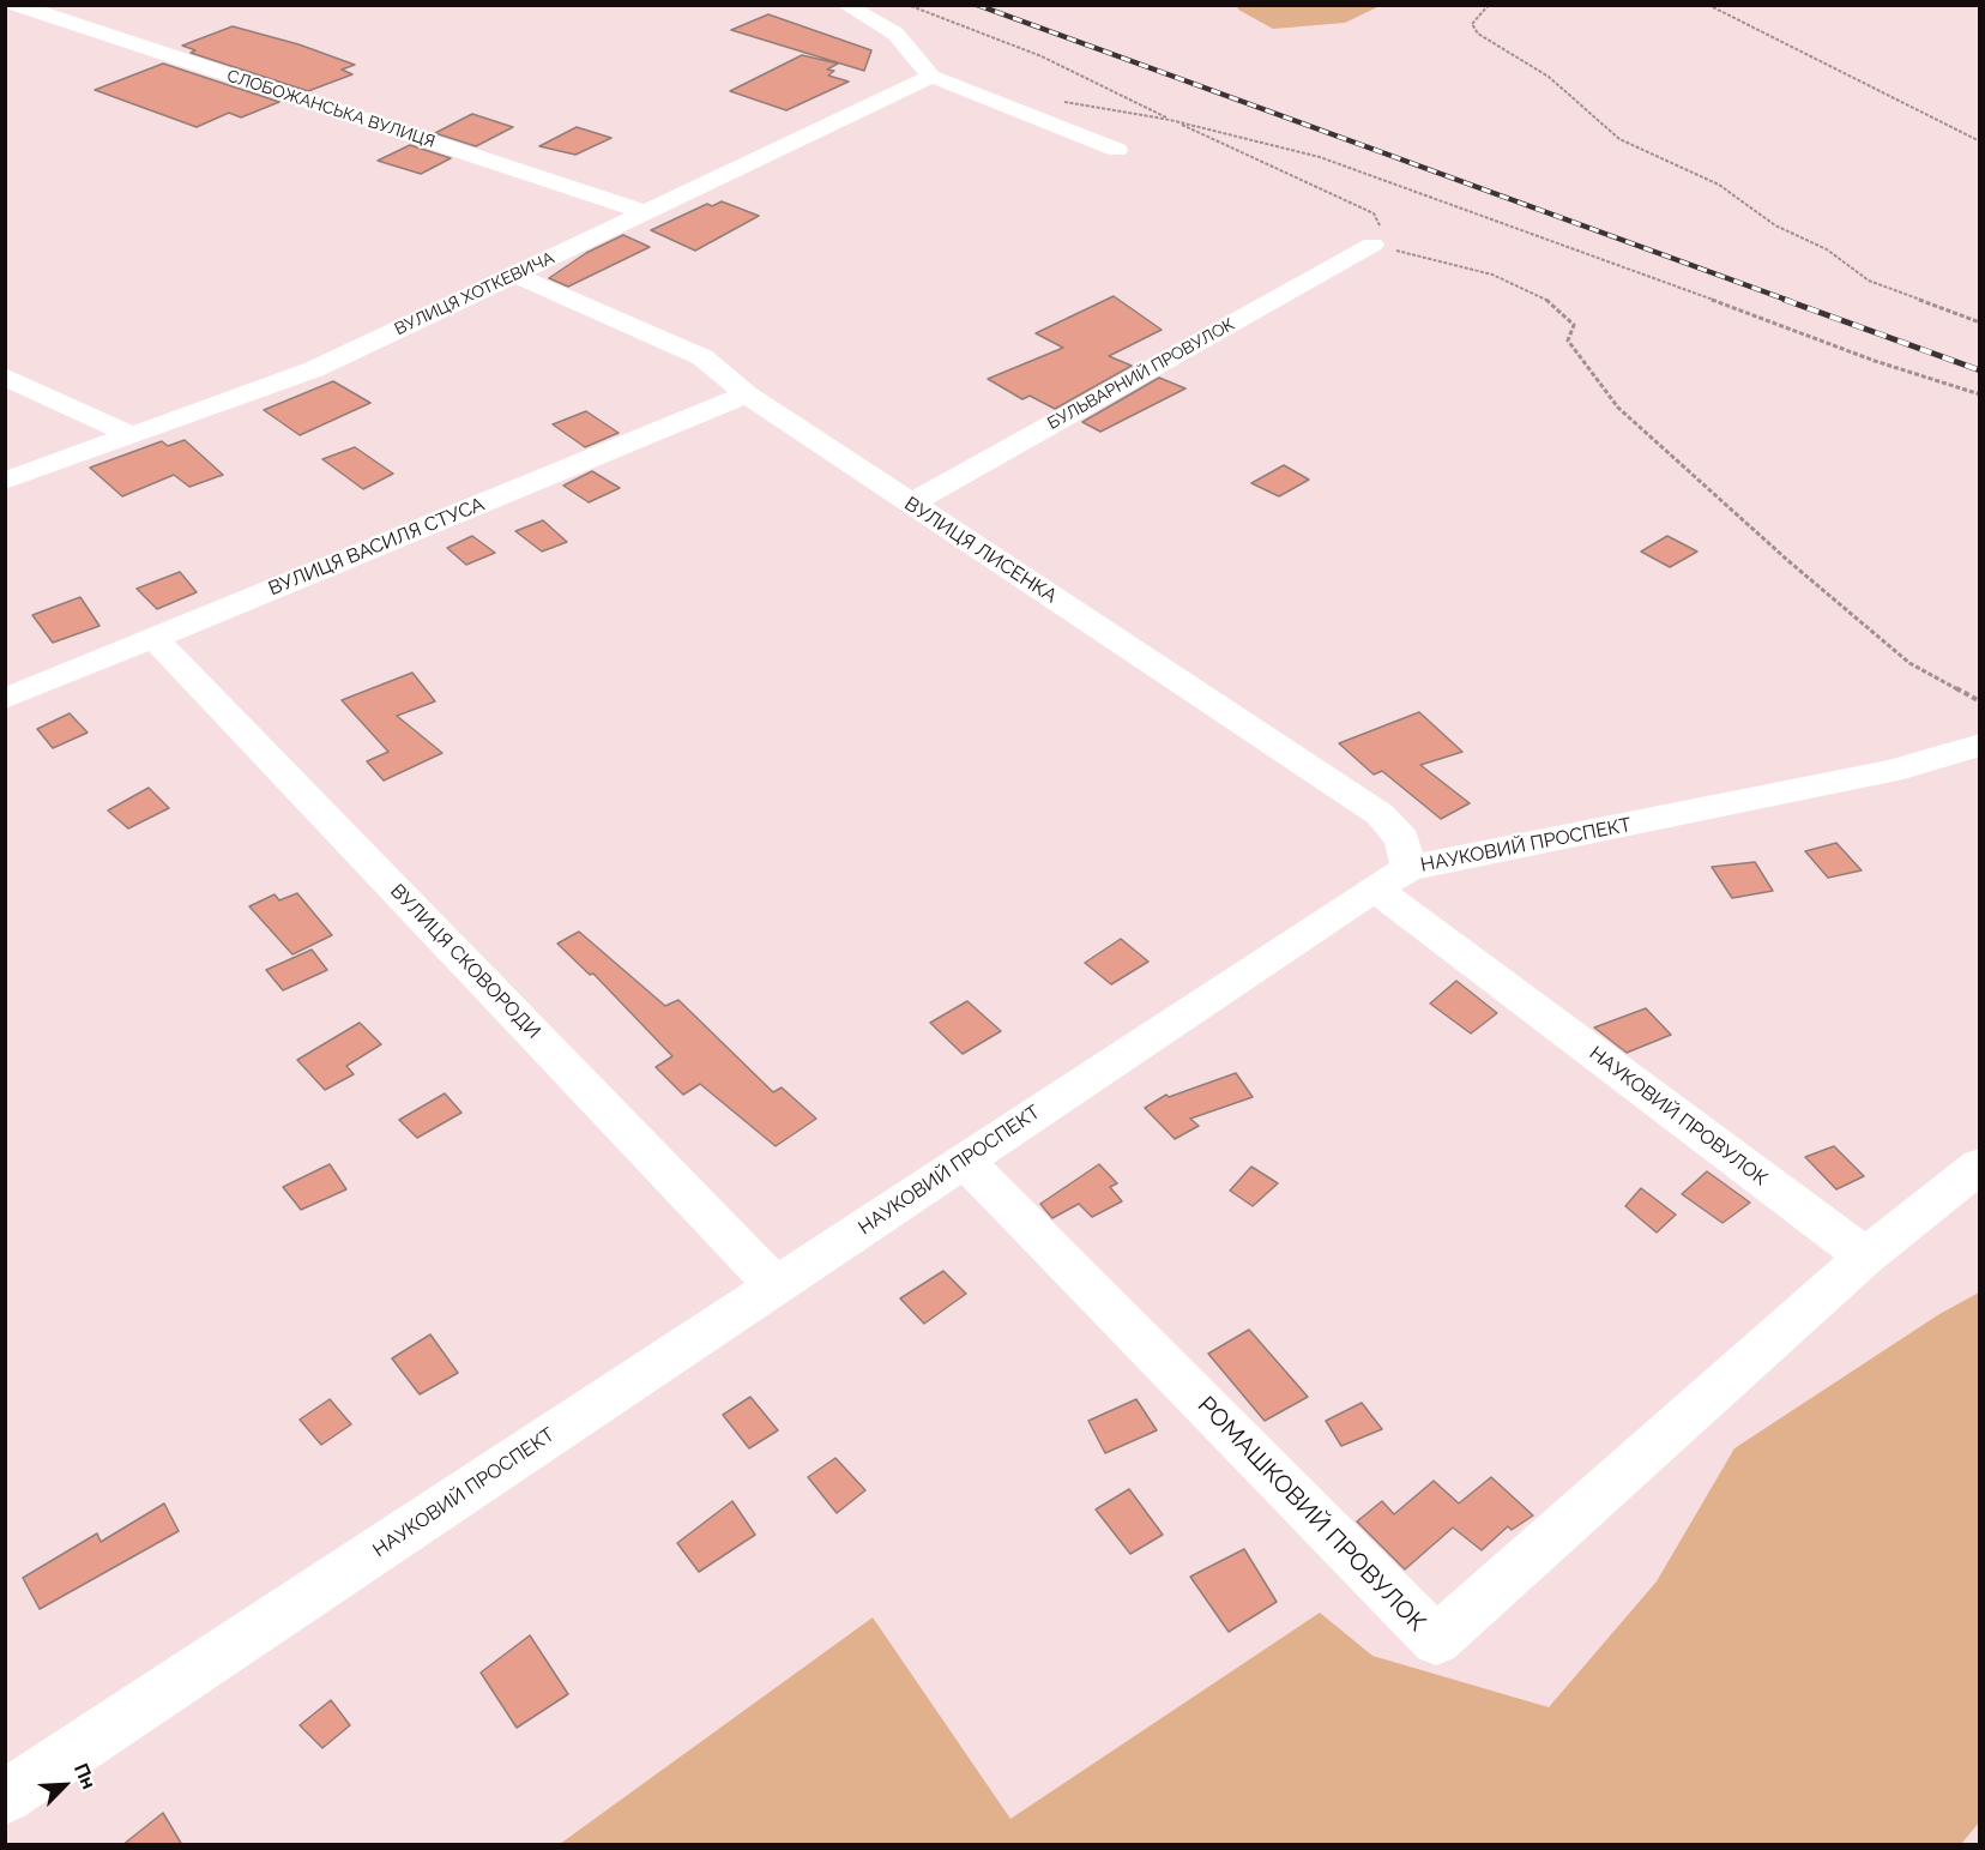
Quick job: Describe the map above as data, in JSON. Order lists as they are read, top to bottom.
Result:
{
  "streets": {
    "street": [
      "СЛОБОЖАНСЬКА ВУЛИЦЯ",
      "ВУЛИЦЯ ХОТКЕВИЧА",
      "БУЛЬВАРНИЙ ПРОВУЛОК",
      "ВУЛИЦЯ ВАСИЛЯ СТУСА",
      "ВУЛИЦЯ ЛИСЕНКА",
      "НАУКОВИЙ ПРОСПЕКТ",
      "ВУЛИЦЯ СКОВОРОДИ",
      "НАУКОВИЙ ПРОВУЛОК",
      "РОМАШКОВИЙ ПРОВУЛОК"
    ]
  },
  "crossings": [
    ["СЛОБОЖАНСЬКА ВУЛИЦЯ", "ВУЛИЦЯ ХОТКЕВИЧА"],
    ["ВУЛИЦЯ ХОТКЕВИЧА", "ВУЛИЦЯ ЛИСЕНКА"],
    ["БУЛЬВАРНИЙ ПРОВУЛОК", "ВУЛИЦЯ ЛИСЕНКА"],
    ["ВУЛИЦЯ ВАСИЛЯ СТУСА", "ВУЛИЦЯ ЛИСЕНКА"],
    ["ВУЛИЦЯ ВАСИЛЯ СТУСА", "ВУЛИЦЯ СКОВОРОДИ"],
    ["ВУЛИЦЯ ЛИСЕНКА", "НАУКОВИЙ ПРОСПЕКТ"],
    ["ВУЛИЦЯ ЛИСЕНКА", "НАУКОВИЙ ПРОВУЛОК"],
    ["НАУКОВИЙ ПРОСПЕКТ", "ВУЛИЦЯ СКОВОРОДИ"],
    ["НАУКОВИЙ ПРОСПЕКТ", "НАУКОВИЙ ПРОВУЛОК"],
    ["НАУКОВИЙ ПРОСПЕКТ", "РОМАШКОВИЙ ПРОВУЛОК"],
    ["НАУКОВИЙ ПРОВУЛОК", "РОМАШКОВИЙ ПРОВУЛОК"]
  ],
  "north": "top right"
}
